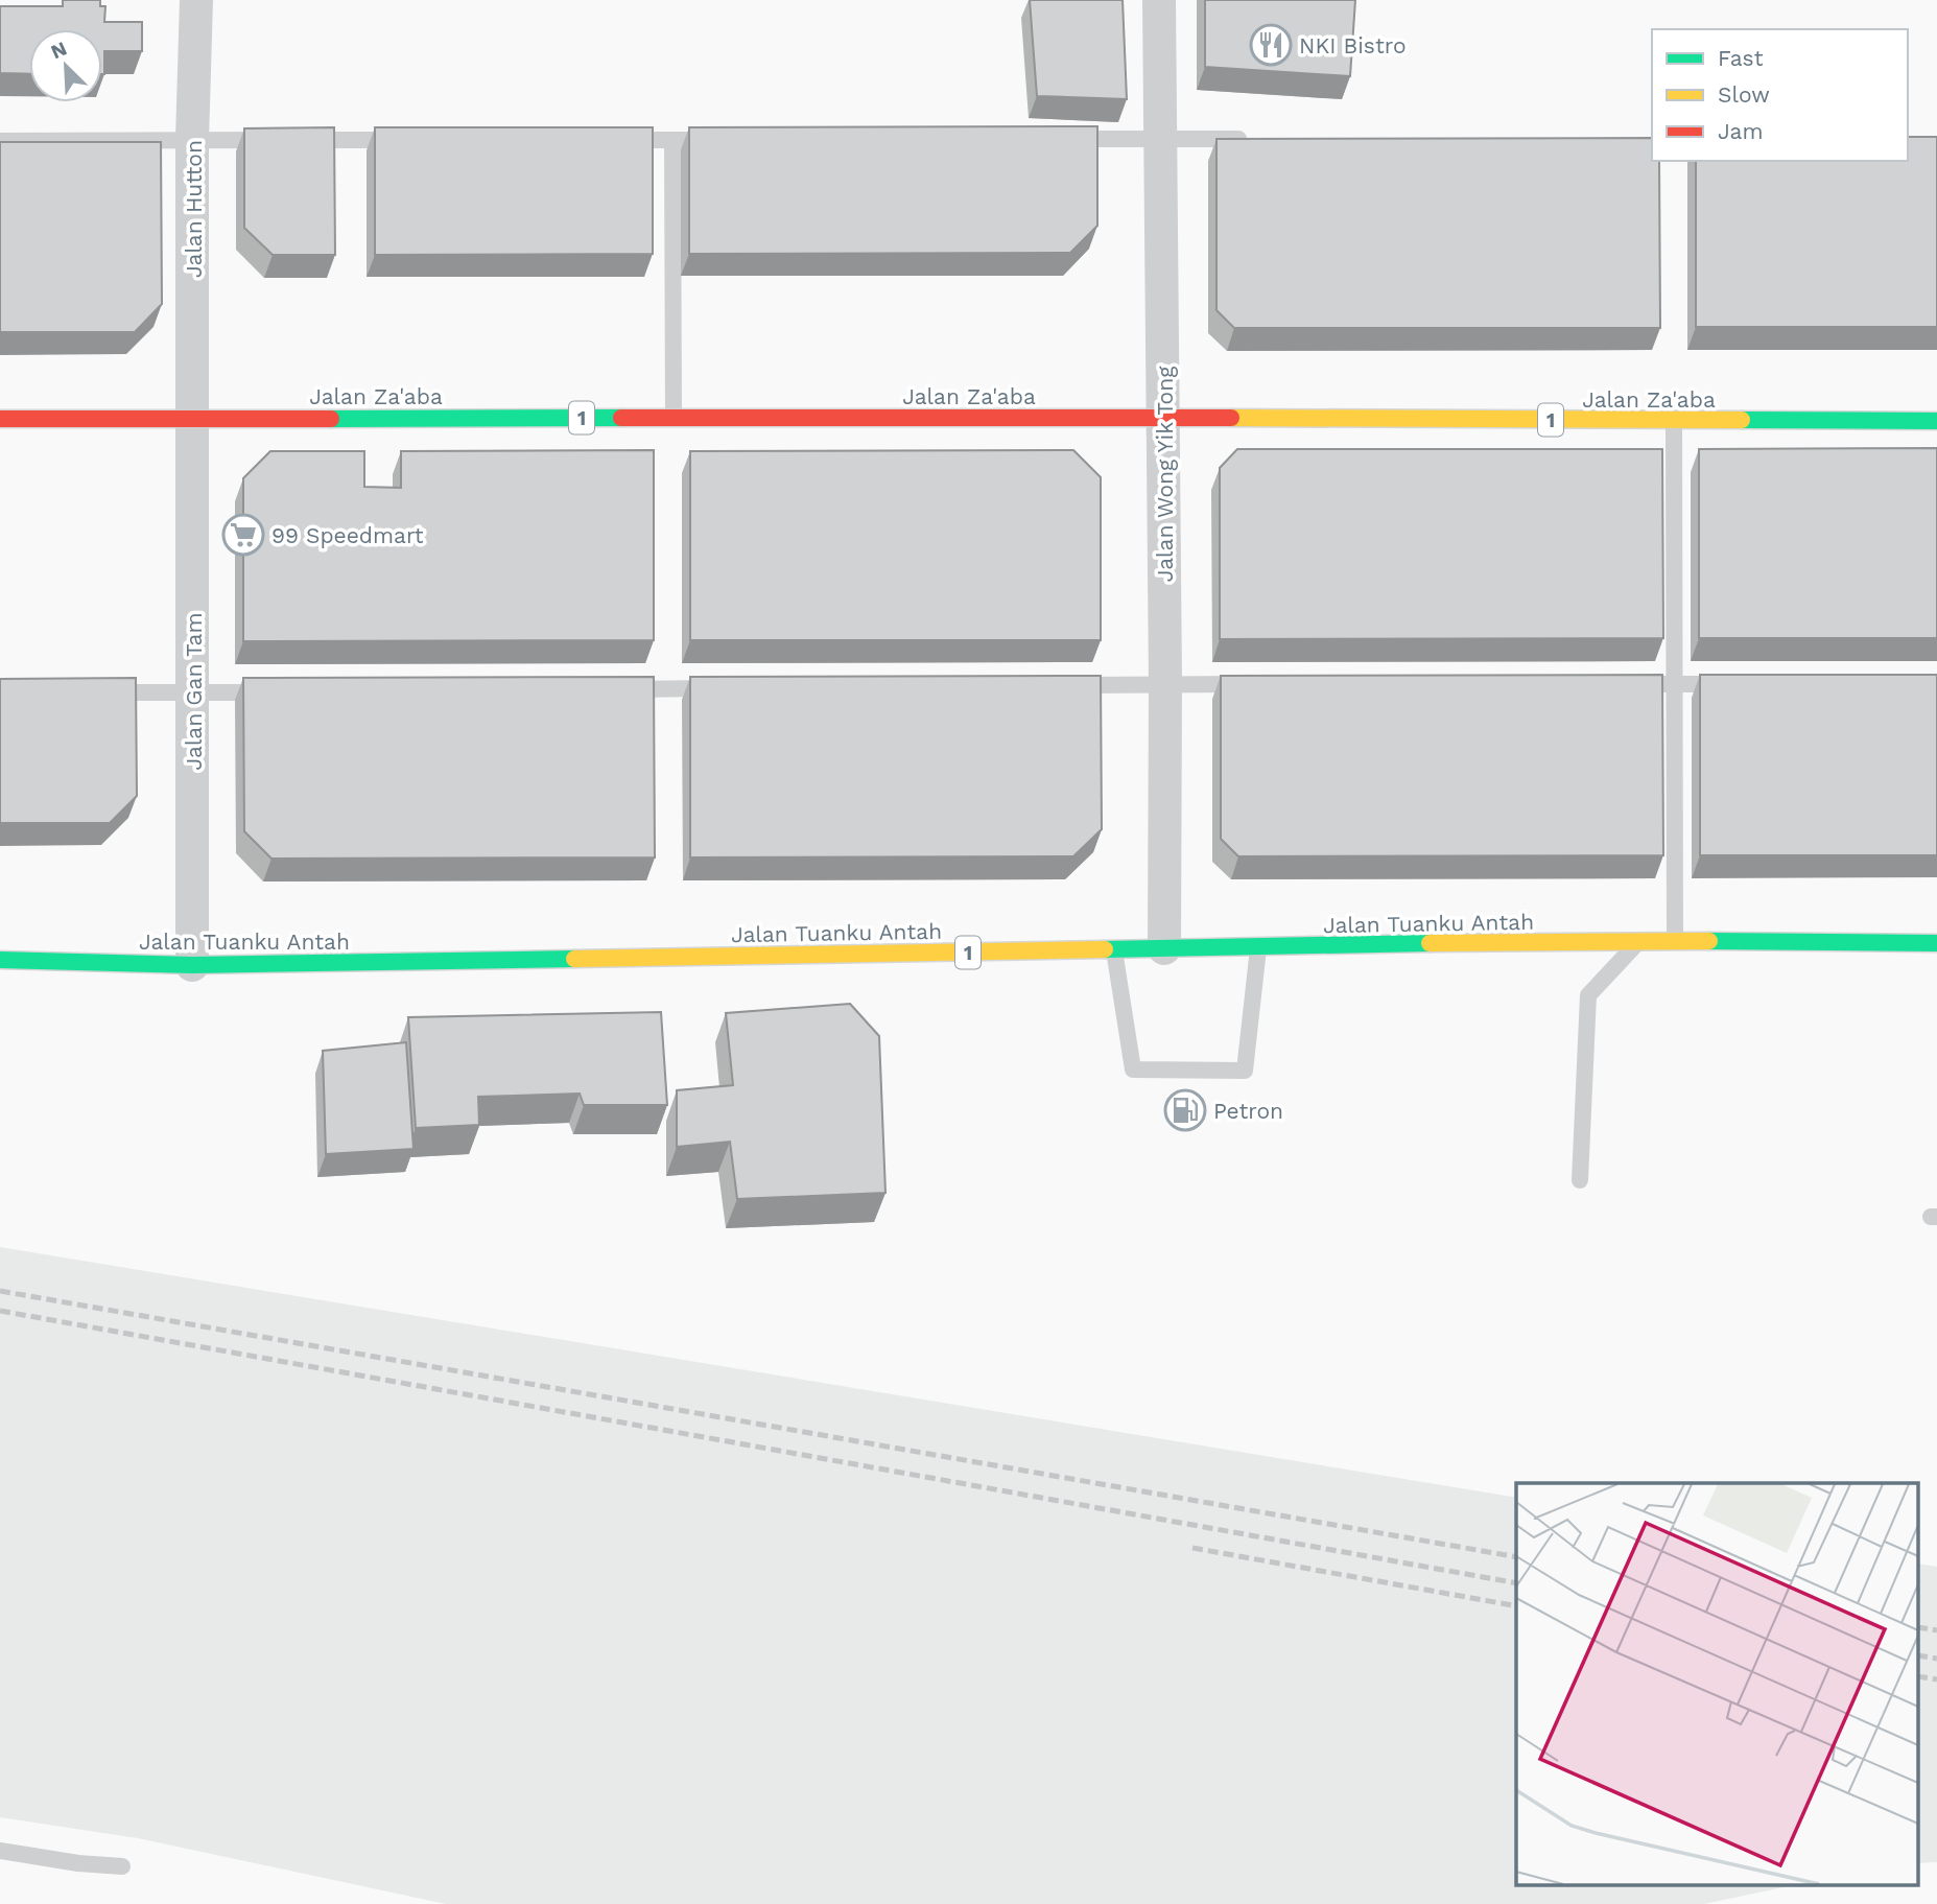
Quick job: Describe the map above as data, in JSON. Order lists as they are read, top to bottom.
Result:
{
  "streets": {
    "highway": ["Jalan Za'aba", "1", "Jalan Tuanku Antah"],
    "street": ["Jalan Hutton", "Jalan Wong Yik Tong", "Jalan Gan Tam"]
  },
  "crossings": [
    ["Jalan Hutton", "Jalan Za'aba"],
    ["Jalan Hutton", "Jalan Gan Tam"],
    ["Jalan Za'aba", "Jalan Wong Yik Tong"],
    ["Jalan Za'aba", "Jalan Gan Tam"],
    ["Jalan Wong Yik Tong", "Jalan Tuanku Antah"],
    ["Jalan Gan Tam", "Jalan Tuanku Antah"]
  ],
  "places": {
    "restaurant": ["NKI Bistro"],
    "supermarket": ["99 Speedmart"],
    "fuel station": ["Petron"]
  },
  "legend": ["Fast", "Slow", "Jam"],
  "north": "top left"
}
